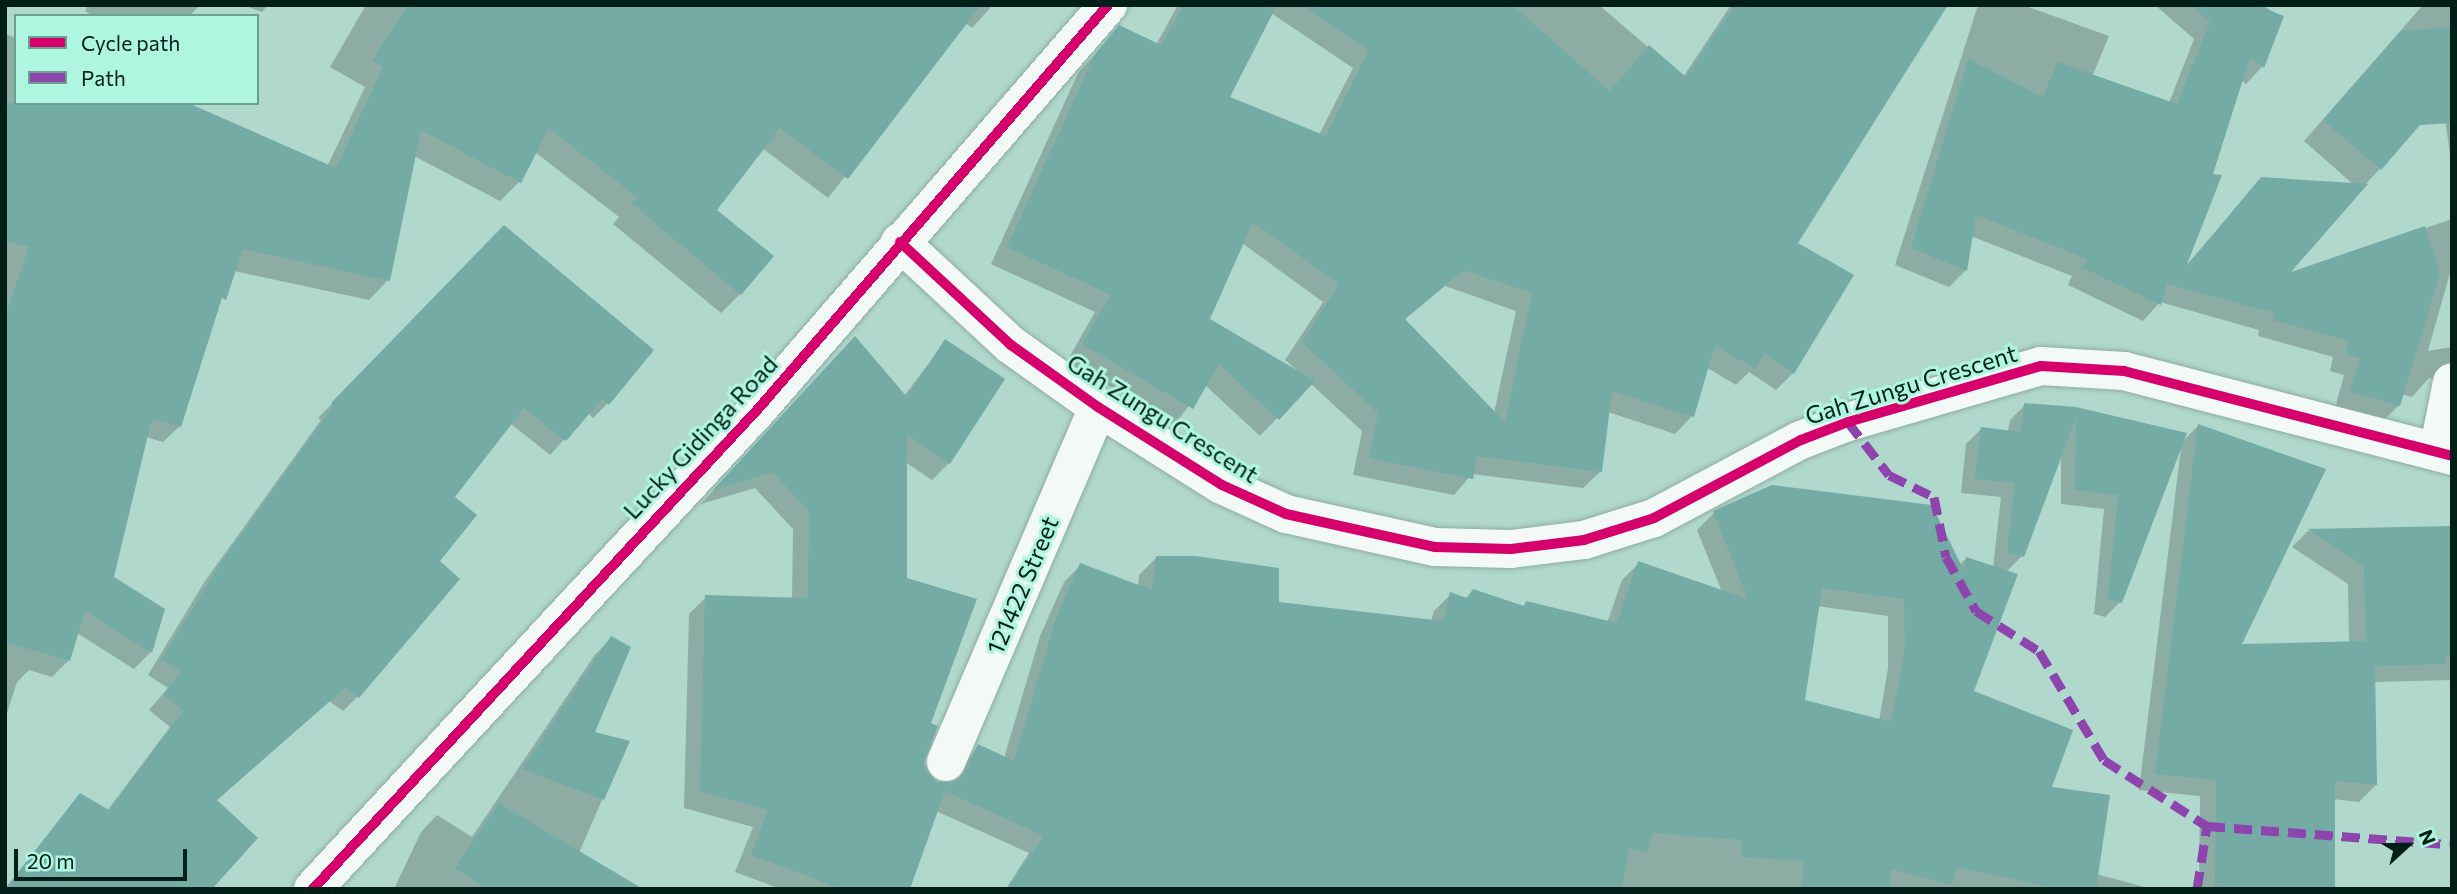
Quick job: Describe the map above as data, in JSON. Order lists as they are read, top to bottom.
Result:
{
  "streets": {
    "street": ["Gah Zungu Crescent", "Lucky Gidinga Road", "121422 Street"]
  },
  "crossings": [
    ["Gah Zungu Crescent", "Lucky Gidinga Road"],
    ["Gah Zungu Crescent", "121422 Street"]
  ],
  "legend": ["Cycle path", "Path"],
  "scale_bar": "20 m",
  "north": "right"
}
